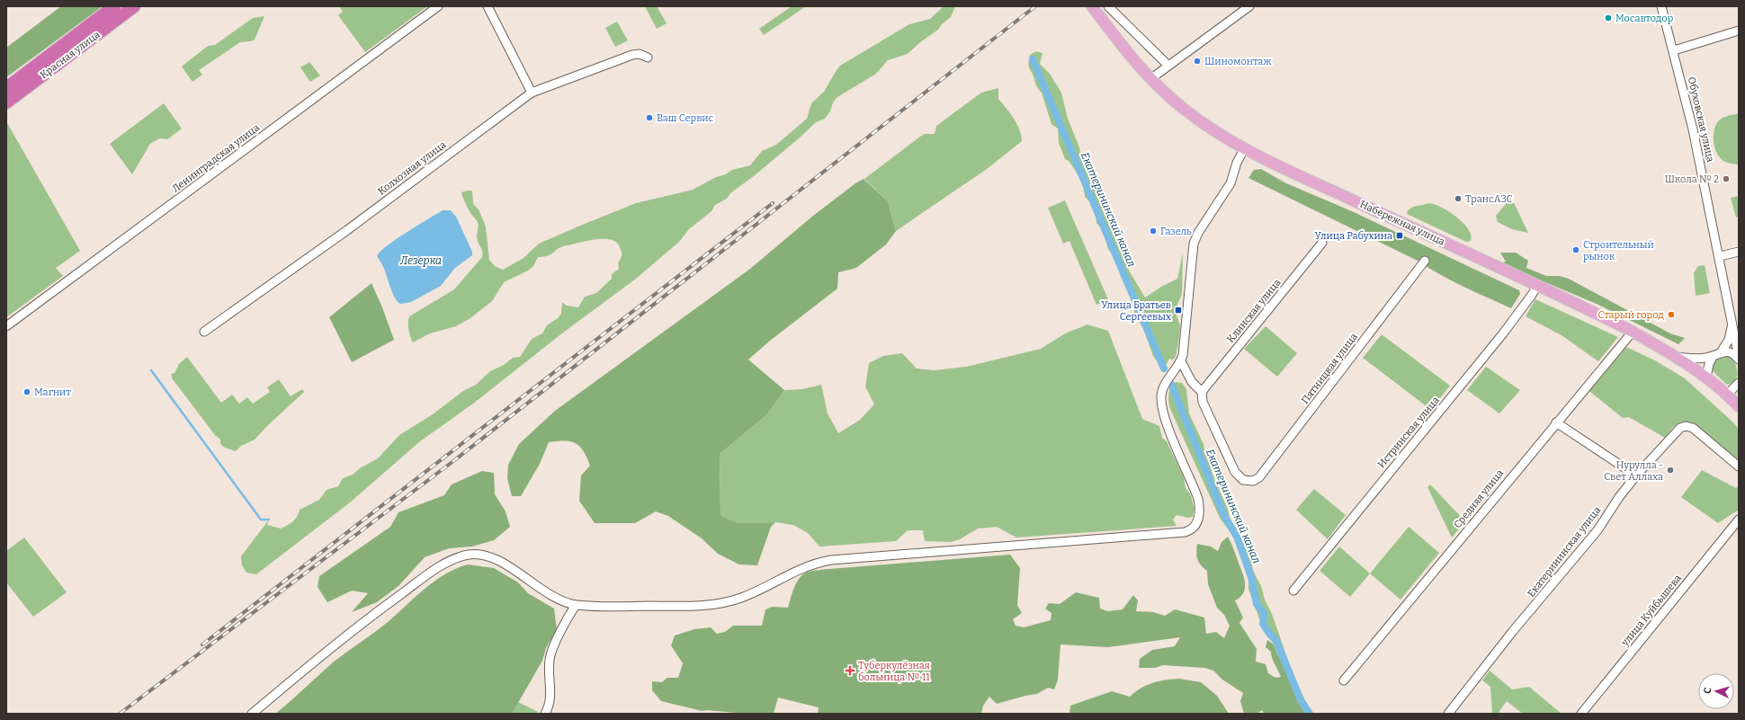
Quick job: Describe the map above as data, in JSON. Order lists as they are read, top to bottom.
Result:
{
  "streets": {
    "highway": ["Красная улица"],
    "main road": ["Набережная улица"],
    "street": [
      "Обуховская улица",
      "Ленинградская улица",
      "Колхозная улица",
      "Клинская улица",
      "Пятницкая улица",
      "Истринская улица",
      "Средняя улица",
      "Екатерининская улица",
      "улица Куйбышева"
    ]
  },
  "crossings": [
    ["Набережная улица", "Истринская улица"],
    ["Набережная улица", "Средняя улица"],
    ["Клинская улица", "Пятницкая улица"]
  ],
  "water": ["Екатерининский канал", "Лезерка"],
  "places": {
    "other": [
      "Мосавтодор",
      "Шиномонтаж",
      "Ваш Сервис",
      "Школа № 2",
      "ТрансАЗС",
      "Газель",
      "Строительный рынок",
      "Старый город",
      "Магнит",
      "Нурулла - Свет Аллаха"
    ],
    "transit": ["Улица Рабухина", "Улица Братьев Сергеевых"],
    "health": ["Туберкулёзная больница № 11"]
  },
  "north": "left"
}
